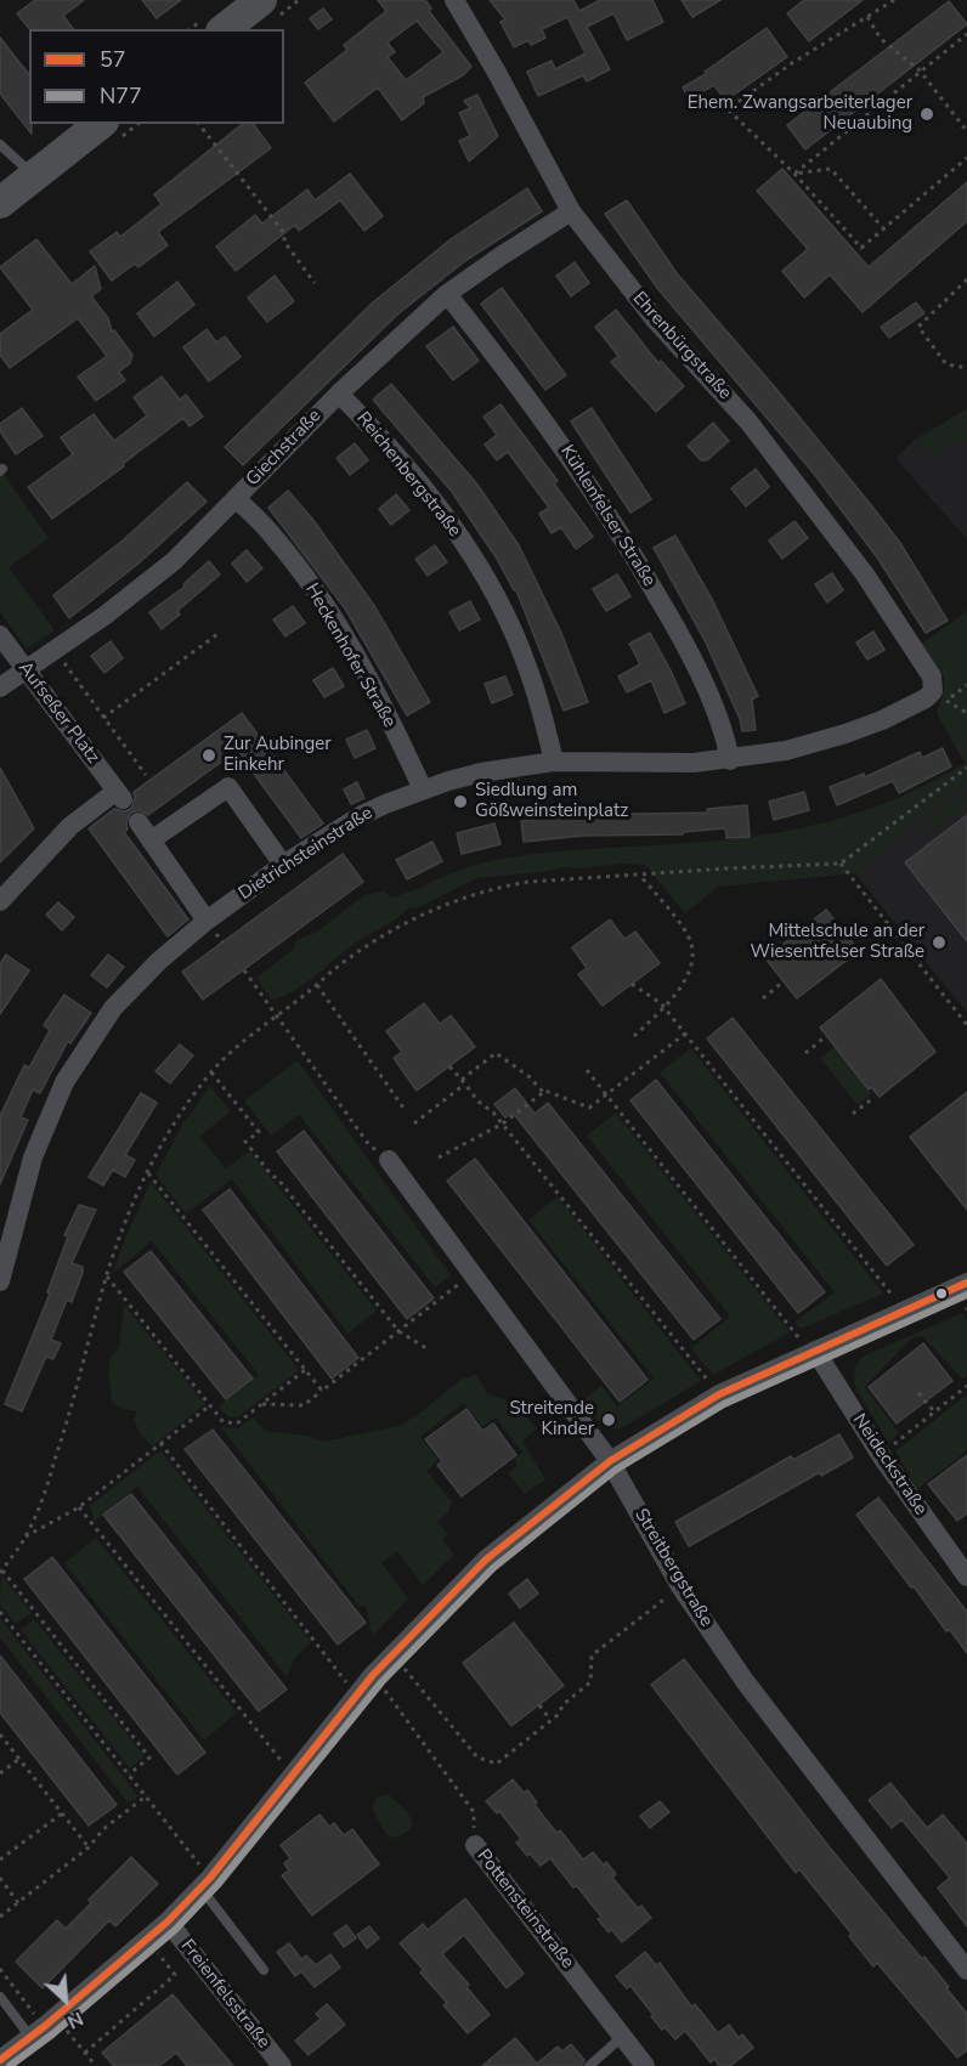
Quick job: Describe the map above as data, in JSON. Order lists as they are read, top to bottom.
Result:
{
  "streets": {
    "street": [
      "Ehrenbürgstraße",
      "Giechstraße",
      "Reichenbergstraße",
      "Kühlenfelser Straße",
      "Heckenhofer Straße",
      "Aufseßer Platz",
      "Dietrichsteinstraße",
      "Neideckstraße",
      "Streitbergstraße",
      "Pottensteinstraße",
      "Freienfelsstraße"
    ]
  },
  "crossings": [
    ["Ehrenbürgstraße", "Giechstraße"],
    ["Ehrenbürgstraße", "Dietrichsteinstraße"],
    ["Giechstraße", "Reichenbergstraße"],
    ["Giechstraße", "Kühlenfelser Straße"],
    ["Giechstraße", "Heckenhofer Straße"],
    ["Giechstraße", "Aufseßer Platz"],
    ["Reichenbergstraße", "Dietrichsteinstraße"],
    ["Kühlenfelser Straße", "Dietrichsteinstraße"],
    ["Heckenhofer Straße", "Dietrichsteinstraße"]
  ],
  "places": [
    "Ehem. Zwangsarbeiterlager Neuaubing",
    "Zur Aubinger Einkehr",
    "Siedlung am Gößweinsteinplatz",
    "Mittelschule an der Wiesentfelser Straße",
    "Streitende Kinder"
  ],
  "lines": ["transit line 57", "transit line N77"],
  "legend": ["57", "N77"],
  "north": "bottom right"
}
